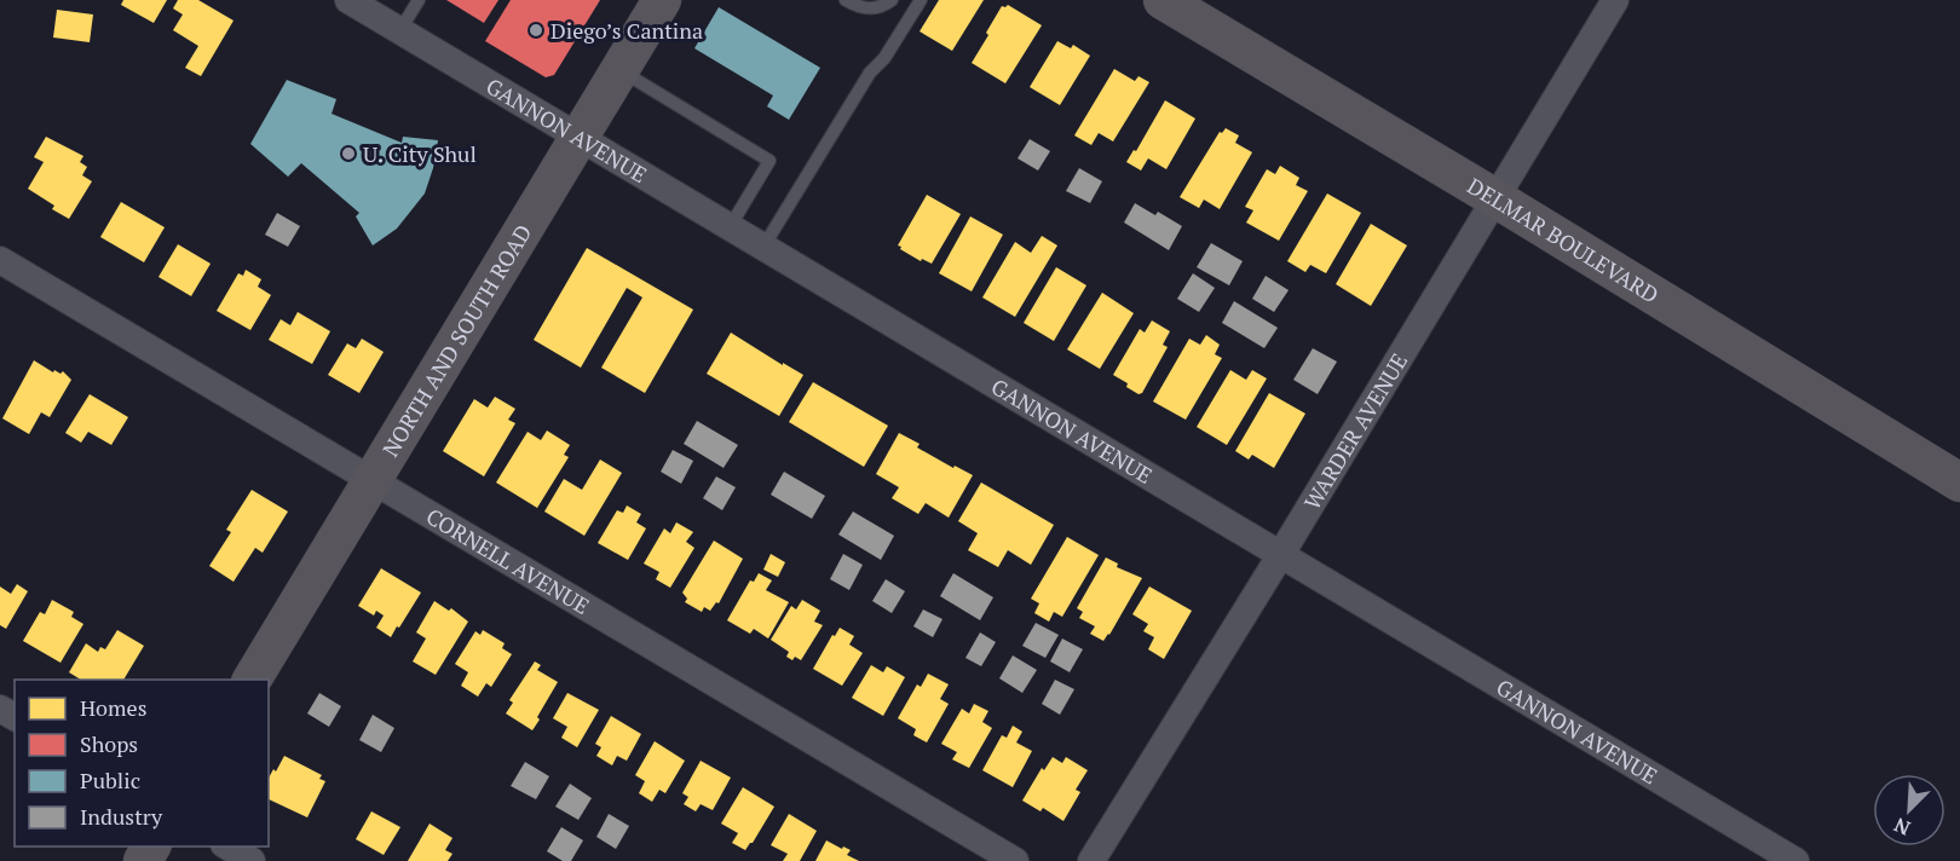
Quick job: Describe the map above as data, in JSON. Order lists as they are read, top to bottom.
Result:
{
  "streets": {
    "main road": ["DELMAR BOULEVARD", "NORTH AND SOUTH ROAD"],
    "street": ["GANNON AVENUE", "WARDER AVENUE", "CORNELL AVENUE"]
  },
  "crossings": [
    ["GANNON AVENUE", "NORTH AND SOUTH ROAD"],
    ["GANNON AVENUE", "WARDER AVENUE"],
    ["DELMAR BOULEVARD", "WARDER AVENUE"],
    ["NORTH AND SOUTH ROAD", "CORNELL AVENUE"]
  ],
  "places": ["Diego’s Cantina", "U. City Shul"],
  "legend": [
    "Homes",
    "Shops",
    "Public",
    "Industry"
  ],
  "north": "bottom left"
}
